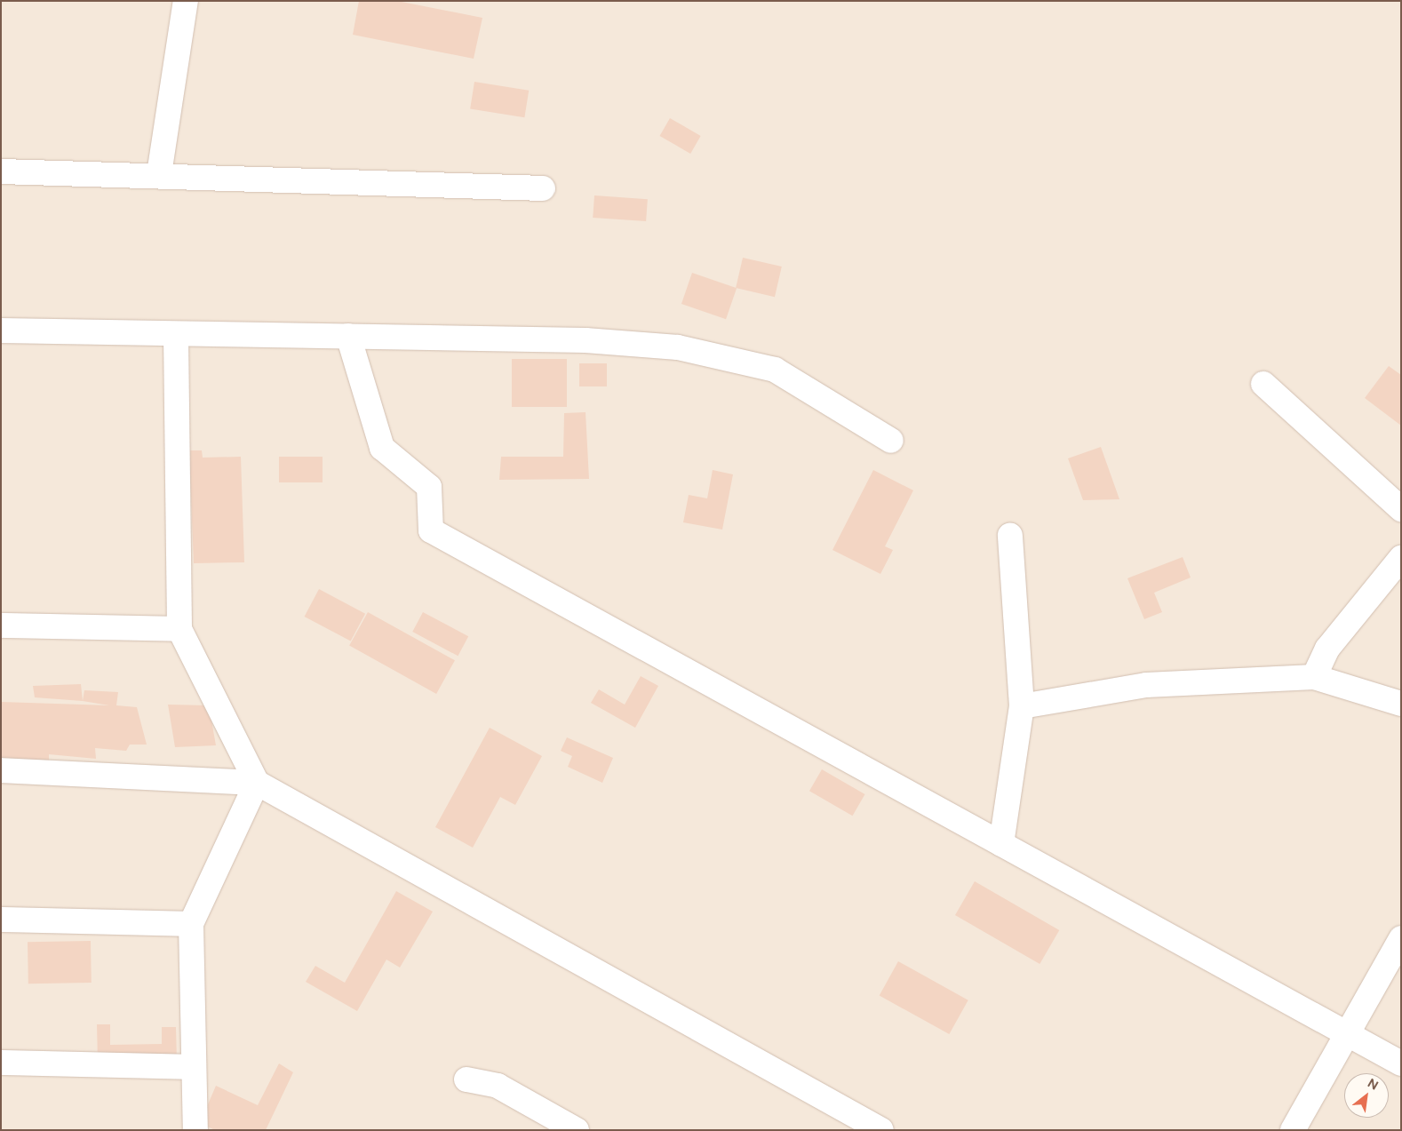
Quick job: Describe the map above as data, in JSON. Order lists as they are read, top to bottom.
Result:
{
  "north": "top right"
}
